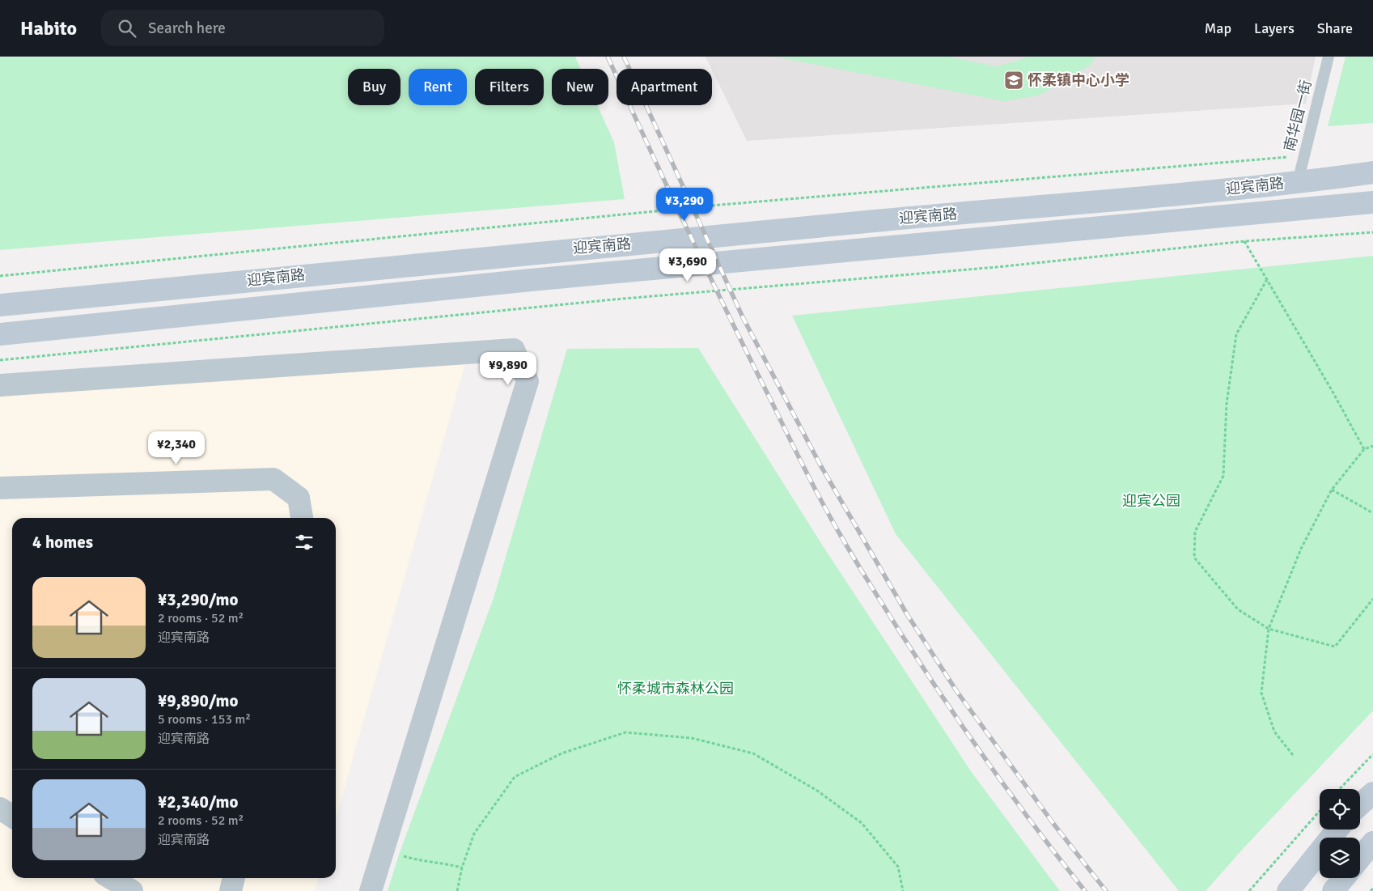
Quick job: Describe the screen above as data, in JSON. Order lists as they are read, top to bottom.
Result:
{
  "streets": {
    "main road": ["迎宾南路"],
    "lane": ["南华园一街"]
  },
  "crossings": [
    ["南华园一街", "迎宾南路"]
  ],
  "parks": ["迎宾公园", "怀柔城市森林公园"],
  "places": {
    "school or university": ["怀柔镇中心小学"]
  },
  "page": {
    "header": "Habito",
    "search": "Search here",
    "nav": ["Map", "Layers", "Share"],
    "chip": [
      "Buy",
      "Rent",
      "Filters",
      "New",
      "Apartment"
    ],
    "price": [
      "¥3,290",
      "¥3,690",
      "¥9,890",
      "¥2,340"
    ],
    "heading": "4 homes",
    "list": [
      {
        "name": "¥3,290/mo",
        "note": "2 rooms · 52 m² · 迎宾南路"
      },
      {
        "name": "¥9,890/mo",
        "note": "5 rooms · 153 m² · 迎宾南路"
      },
      {
        "name": "¥2,340/mo",
        "note": "2 rooms · 52 m² · 迎宾南路"
      }
    ]
  }
}
